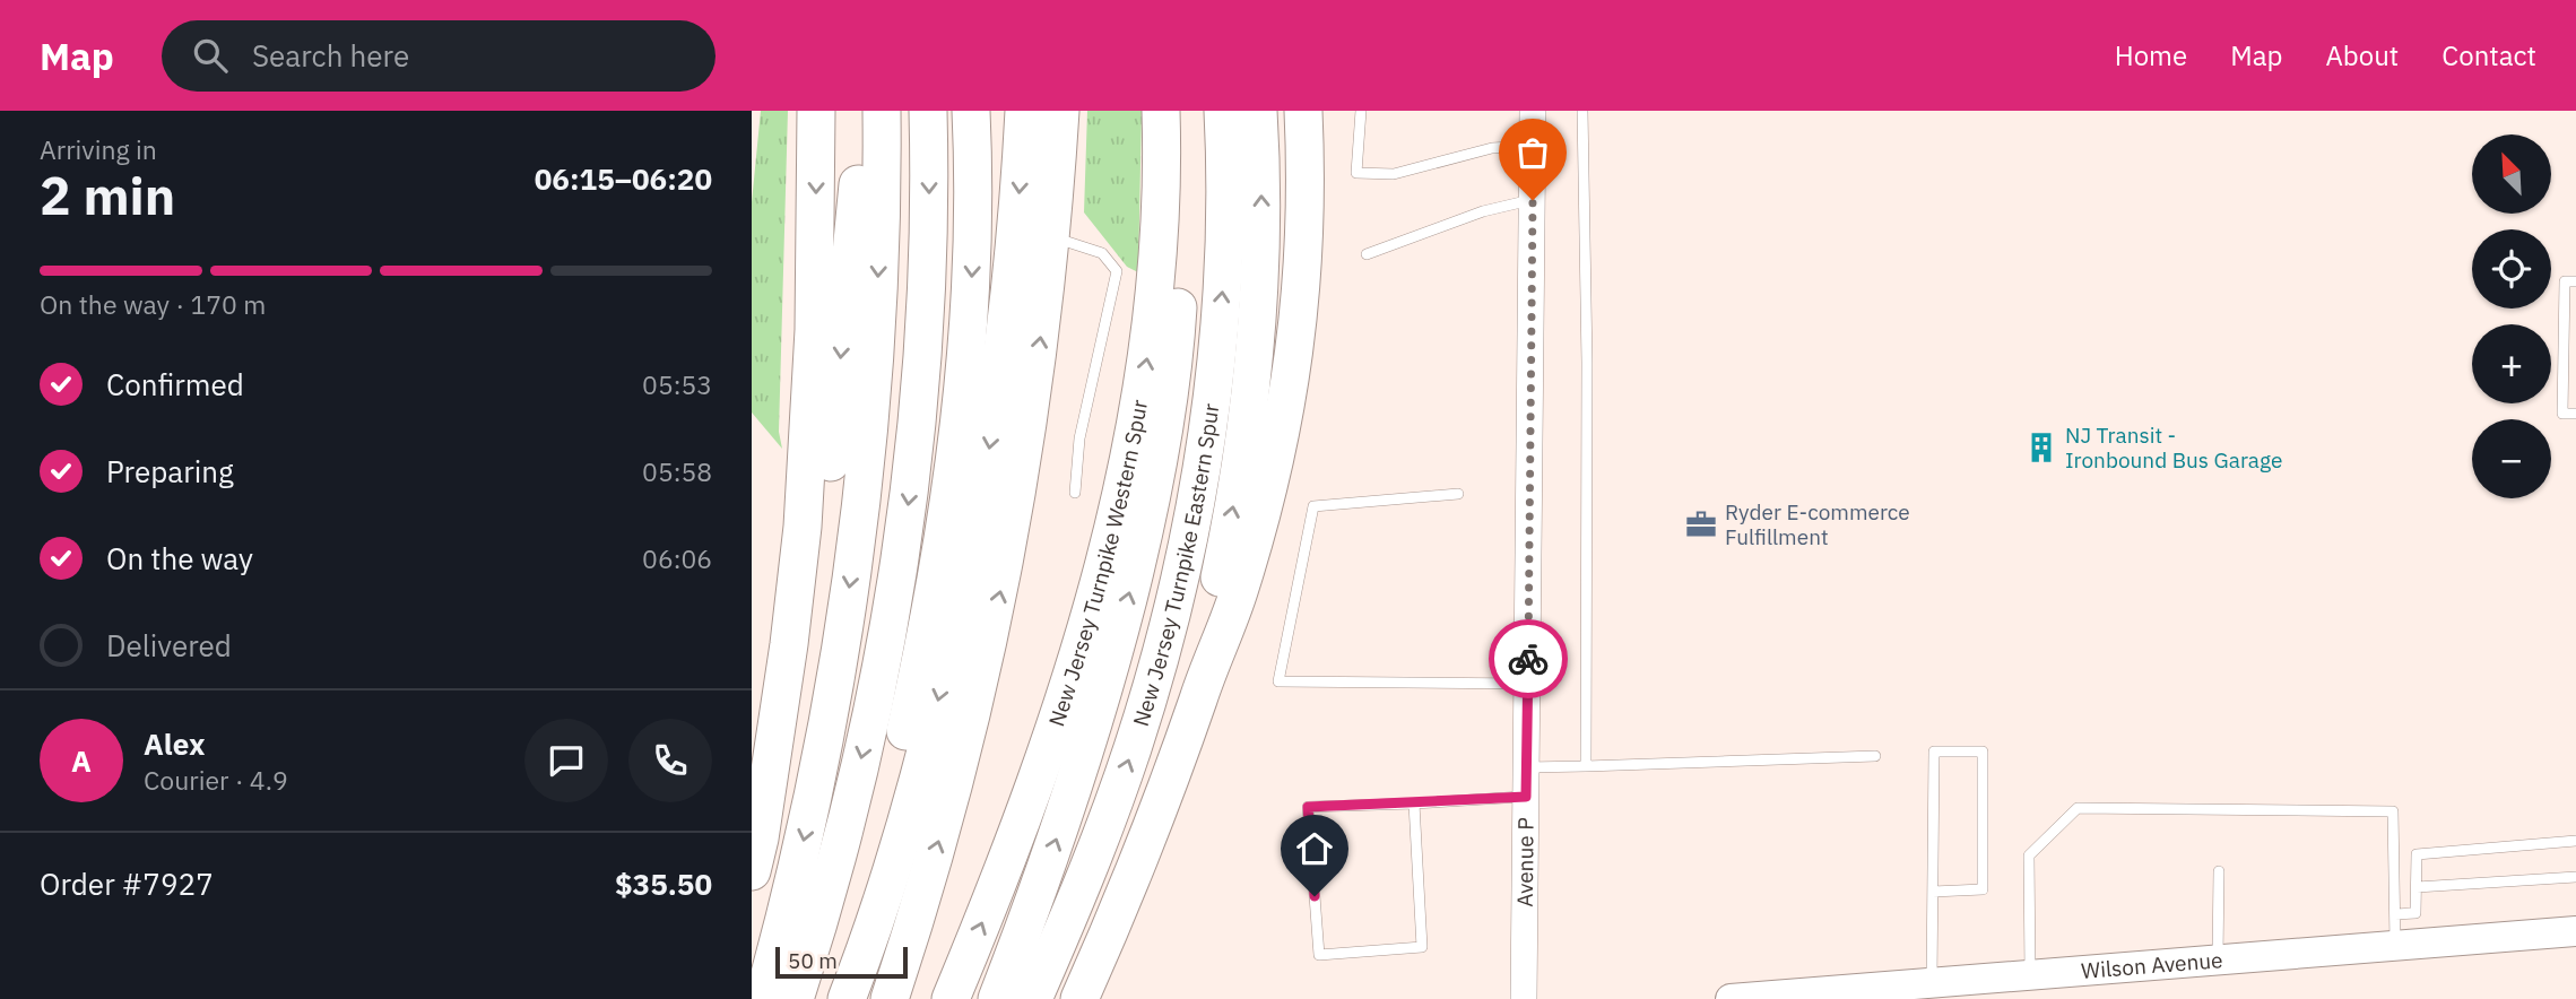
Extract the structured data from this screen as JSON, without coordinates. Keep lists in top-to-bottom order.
{
  "streets": {
    "highway": ["New Jersey Turnpike Western Spur", "New Jersey Turnpike Eastern Spur"],
    "main road": ["Wilson Avenue"],
    "street": ["Avenue P"]
  },
  "crossings": [
    ["New Jersey Turnpike Western Spur", "New Jersey Turnpike Eastern Spur"]
  ],
  "places": {
    "building": ["NJ Transit - Ironbound Bus Garage"],
    "office": ["Ryder E-commerce Fulfillment"]
  },
  "scale_bar": "50 m",
  "north": "top left",
  "page": {
    "header": "Map",
    "search": "Search here",
    "nav": [
      "Home",
      "Map",
      "About",
      "Contact"
    ],
    "heading": ["2 min", "Arriving in", "06:15–06:20"],
    "panel": [
      "Alex",
      "Courier · 4.9",
      "Order #7927",
      "$35.50"
    ],
    "map_buttons": ["+", "−"],
    "bar": "On the way · 170 m",
    "list": [
      ["Confirmed", "05:53"],
      ["Preparing", "05:58"],
      ["On the way", "06:06"],
      "Delivered"
    ],
    "round": "A",
    "scale": "50 m"
  }
}
